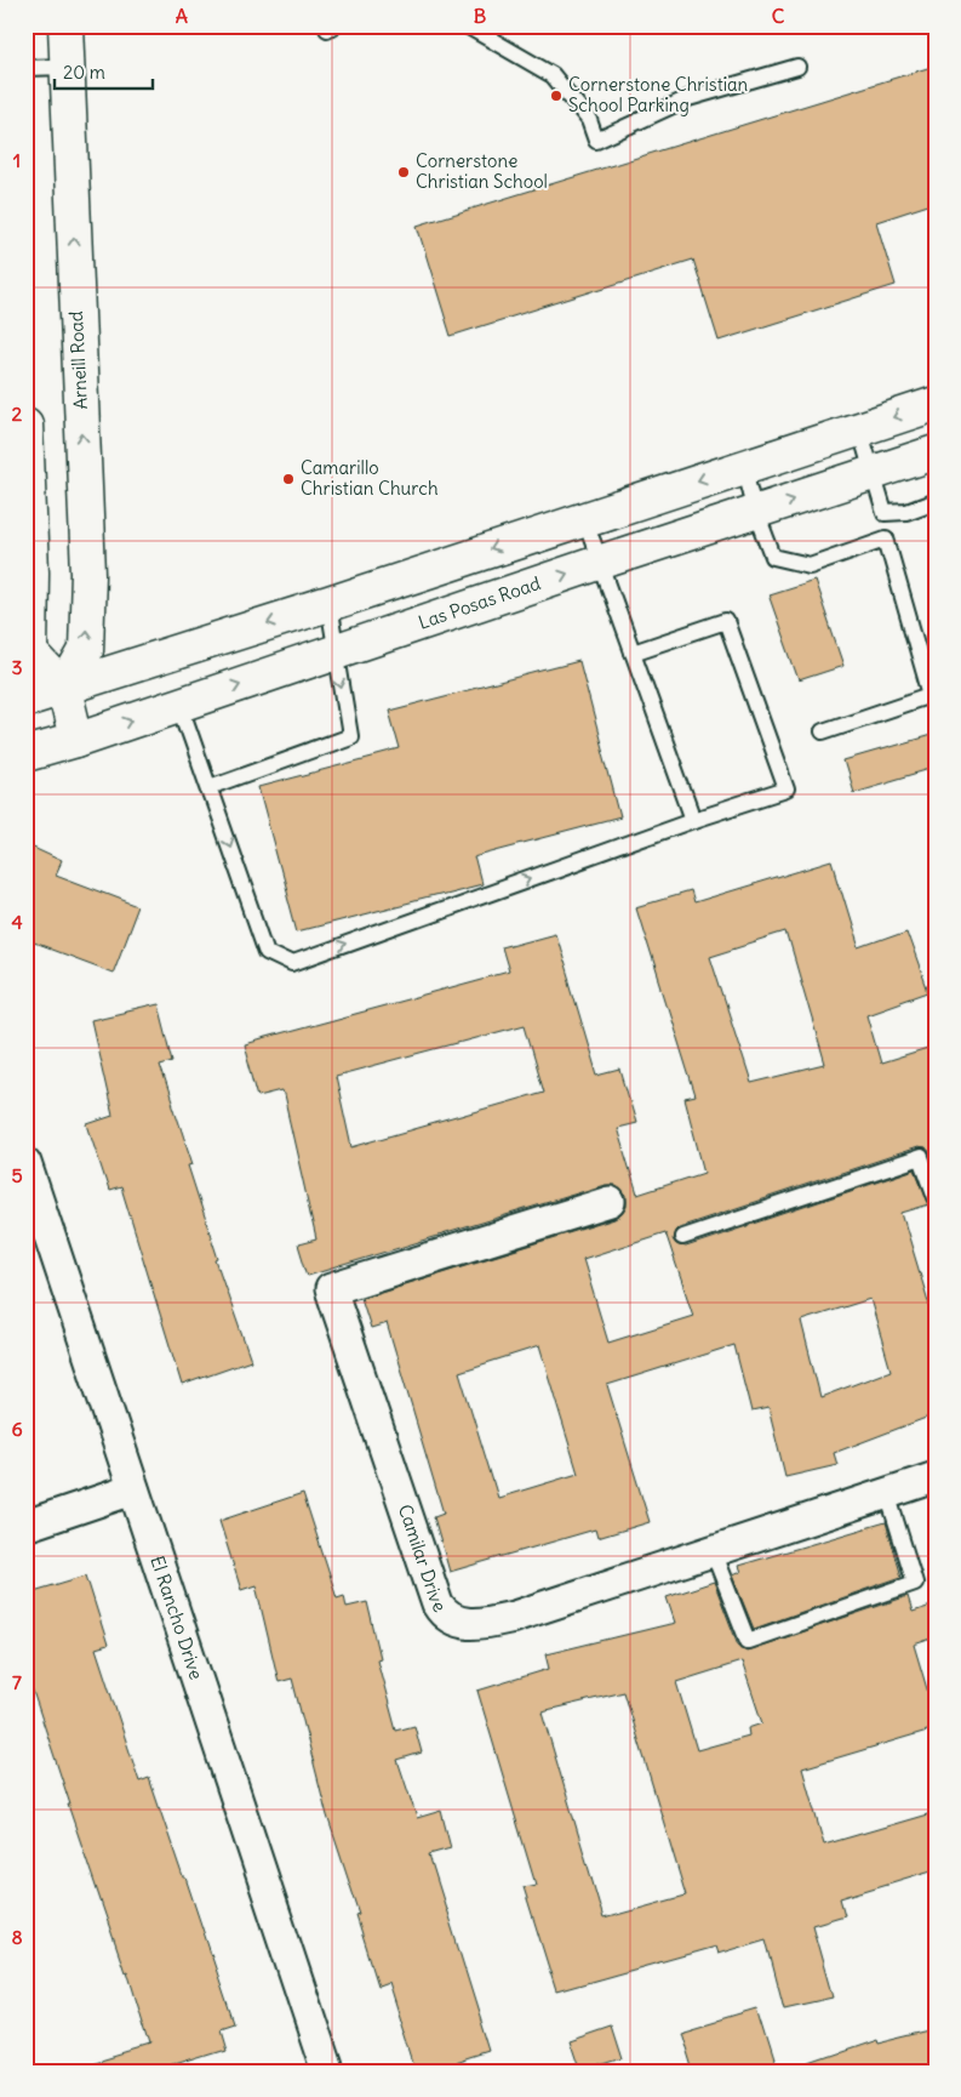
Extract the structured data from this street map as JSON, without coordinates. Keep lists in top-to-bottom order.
{
  "streets": {
    "main road": ["Arneill Road", "Las Posas Road"],
    "street": ["Camilar Drive", "El Rancho Drive"]
  },
  "places": ["Cornerstone Christian School Parking", "Cornerstone Christian School", "Camarillo Christian Church"],
  "scale_bar": "20 m",
  "grid": {
    "columns": ["A", "B", "C"],
    "rows": [
      "1",
      "2",
      "3",
      "4",
      "5",
      "6",
      "7",
      "8"
    ]
  }
}
